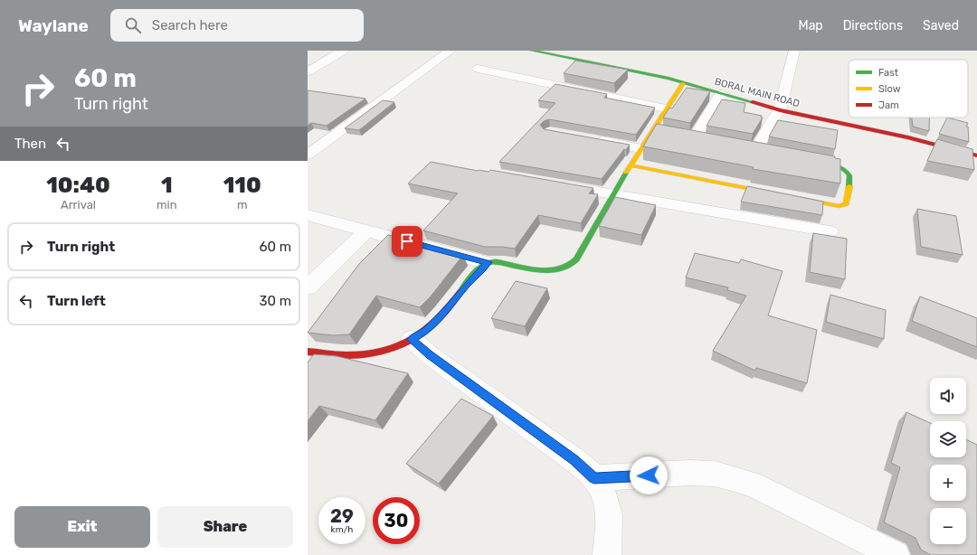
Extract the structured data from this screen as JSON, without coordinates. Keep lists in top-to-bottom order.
{
  "streets": {
    "street": ["BORAL MAIN ROAD"]
  },
  "legend": ["Fast", "Slow", "Jam"],
  "page": {
    "header": "Waylane",
    "search": "Search here",
    "nav": ["Map", "Directions", "Saved"],
    "turn": ["60 m", "Turn right"],
    "then": "Then",
    "eta": [
      "10:40",
      "Arrival",
      "1",
      "min",
      "110",
      "m"
    ],
    "list": [
      {
        "name": "Turn right",
        "value": "60 m"
      },
      {
        "name": "Turn left",
        "value": "30 m"
      }
    ],
    "map_buttons": ["+", "−"],
    "speed": "29 km/h",
    "limit": "30",
    "buttons": ["Exit", "Share"]
  }
}
